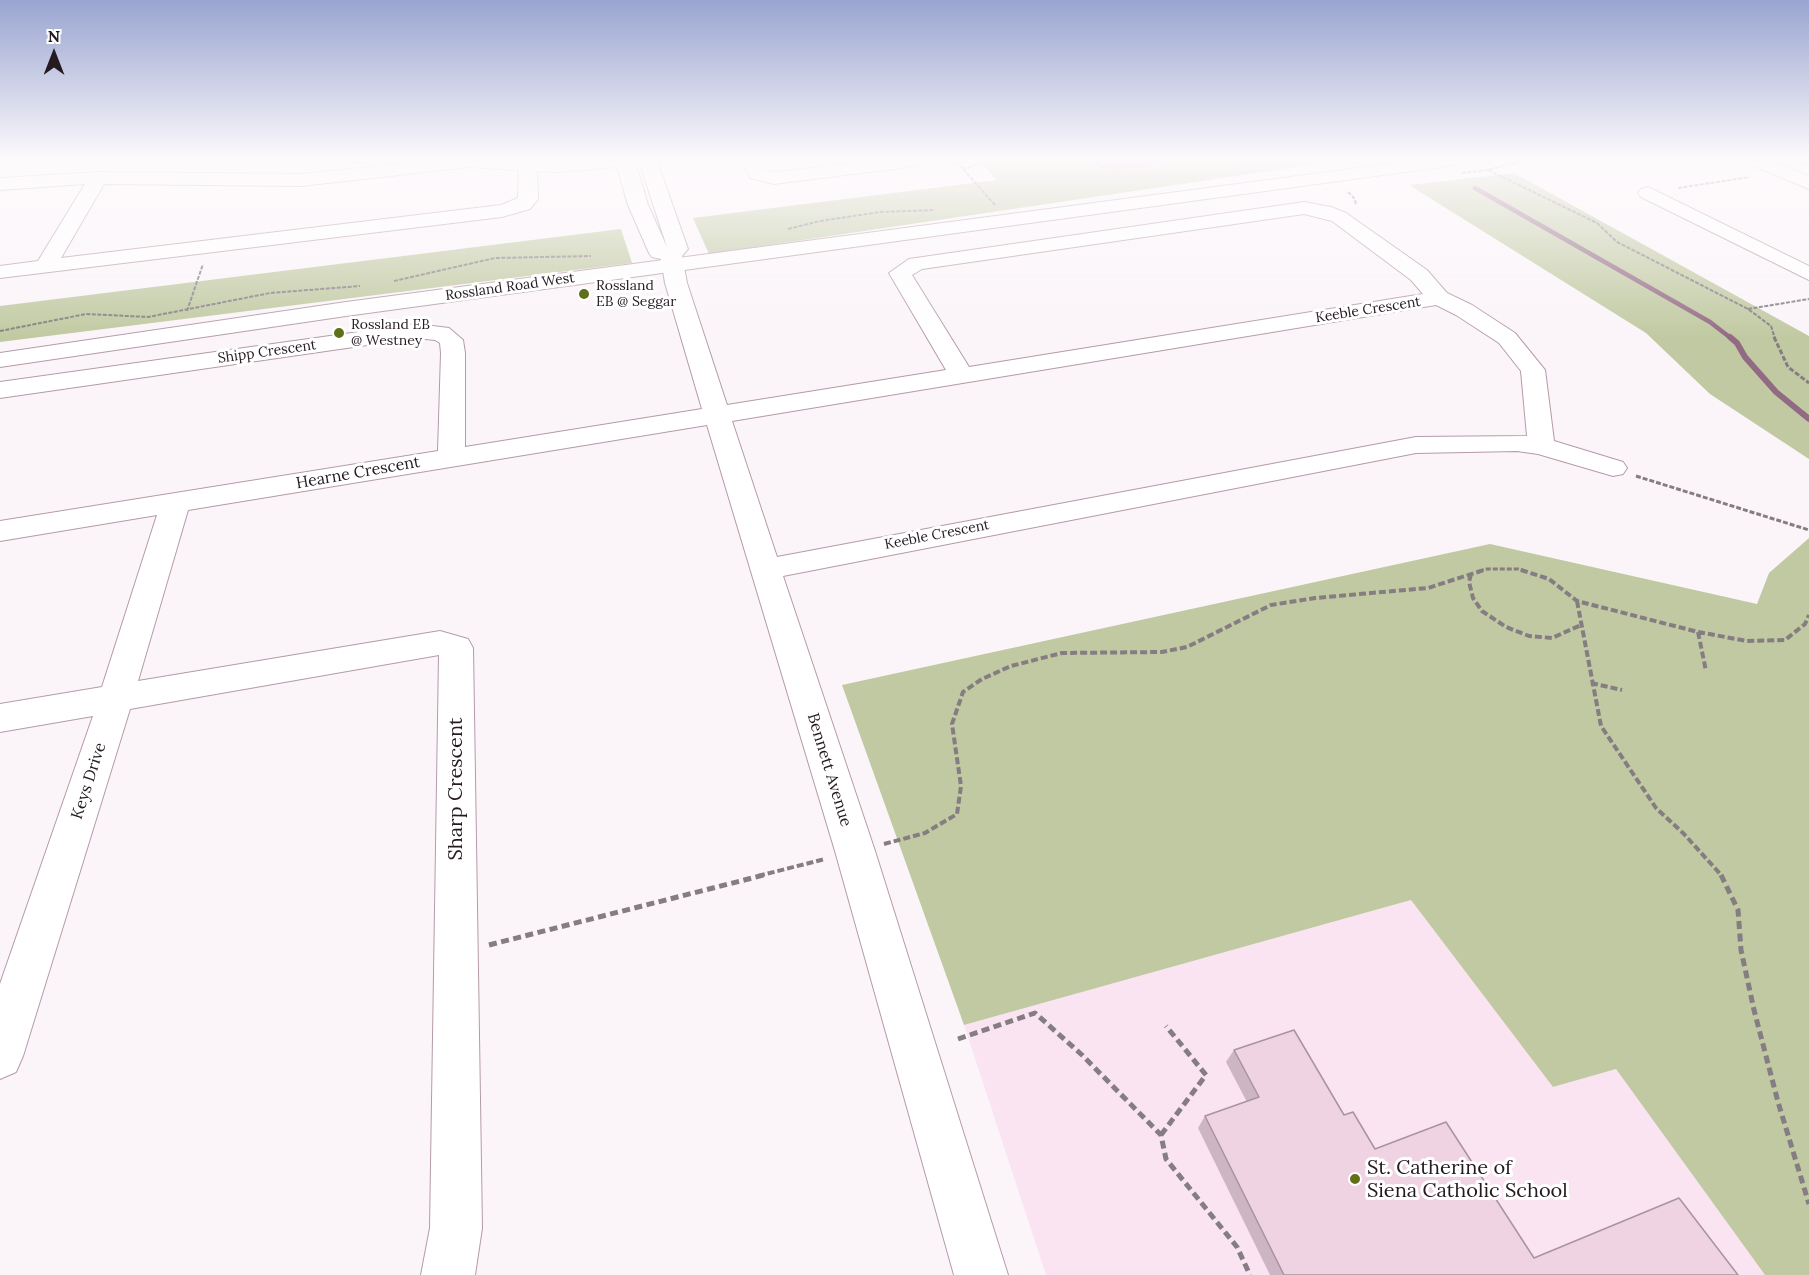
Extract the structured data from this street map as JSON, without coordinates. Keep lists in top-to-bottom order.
{
  "streets": {
    "street": [
      "Rossland Road West",
      "Keeble Crescent",
      "Shipp Crescent",
      "Hearne Crescent",
      "Bennett Avenue",
      "Keys Drive",
      "Sharp Crescent"
    ]
  },
  "crossings": [
    ["Rossland Road West", "Bennett Avenue"],
    ["Keeble Crescent", "Hearne Crescent"],
    ["Keeble Crescent", "Bennett Avenue"],
    ["Shipp Crescent", "Hearne Crescent"],
    ["Hearne Crescent", "Bennett Avenue"],
    ["Hearne Crescent", "Keys Drive"],
    ["Keys Drive", "Sharp Crescent"]
  ],
  "places": ["Rossland EB @ Seggar", "Rossland EB @ Westney", "St. Catherine of Siena Catholic School"],
  "north": "top"
}
